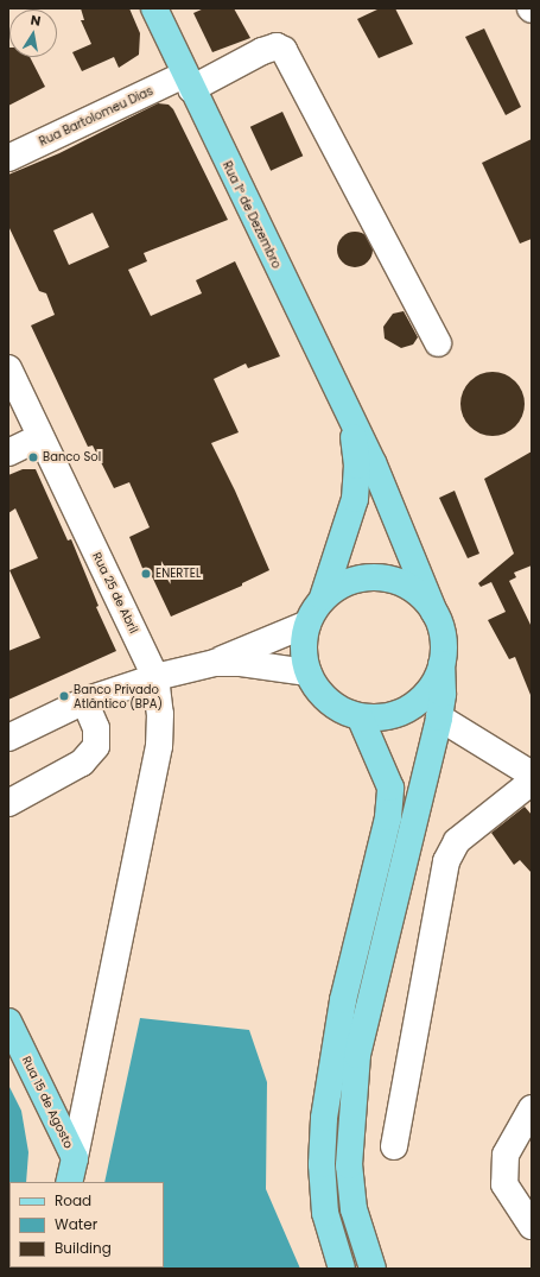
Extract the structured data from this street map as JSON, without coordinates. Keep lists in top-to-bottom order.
{
  "streets": {
    "main road": ["Rua 1º de Dezembro", "Rua 15 de Agosto"],
    "street": ["Rua Bartolomeu Dias", "Rua 25 de Abril"]
  },
  "crossings": [
    ["Rua Bartolomeu Dias", "Rua 1º de Dezembro"],
    ["Rua 25 de Abril", "Rua 15 de Agosto"]
  ],
  "places": ["Banco Sol", "ENERTEL", "Banco Privado Atlântico (BPA)"],
  "legend": ["Road", "Water", "Building"],
  "north": "top"
}
